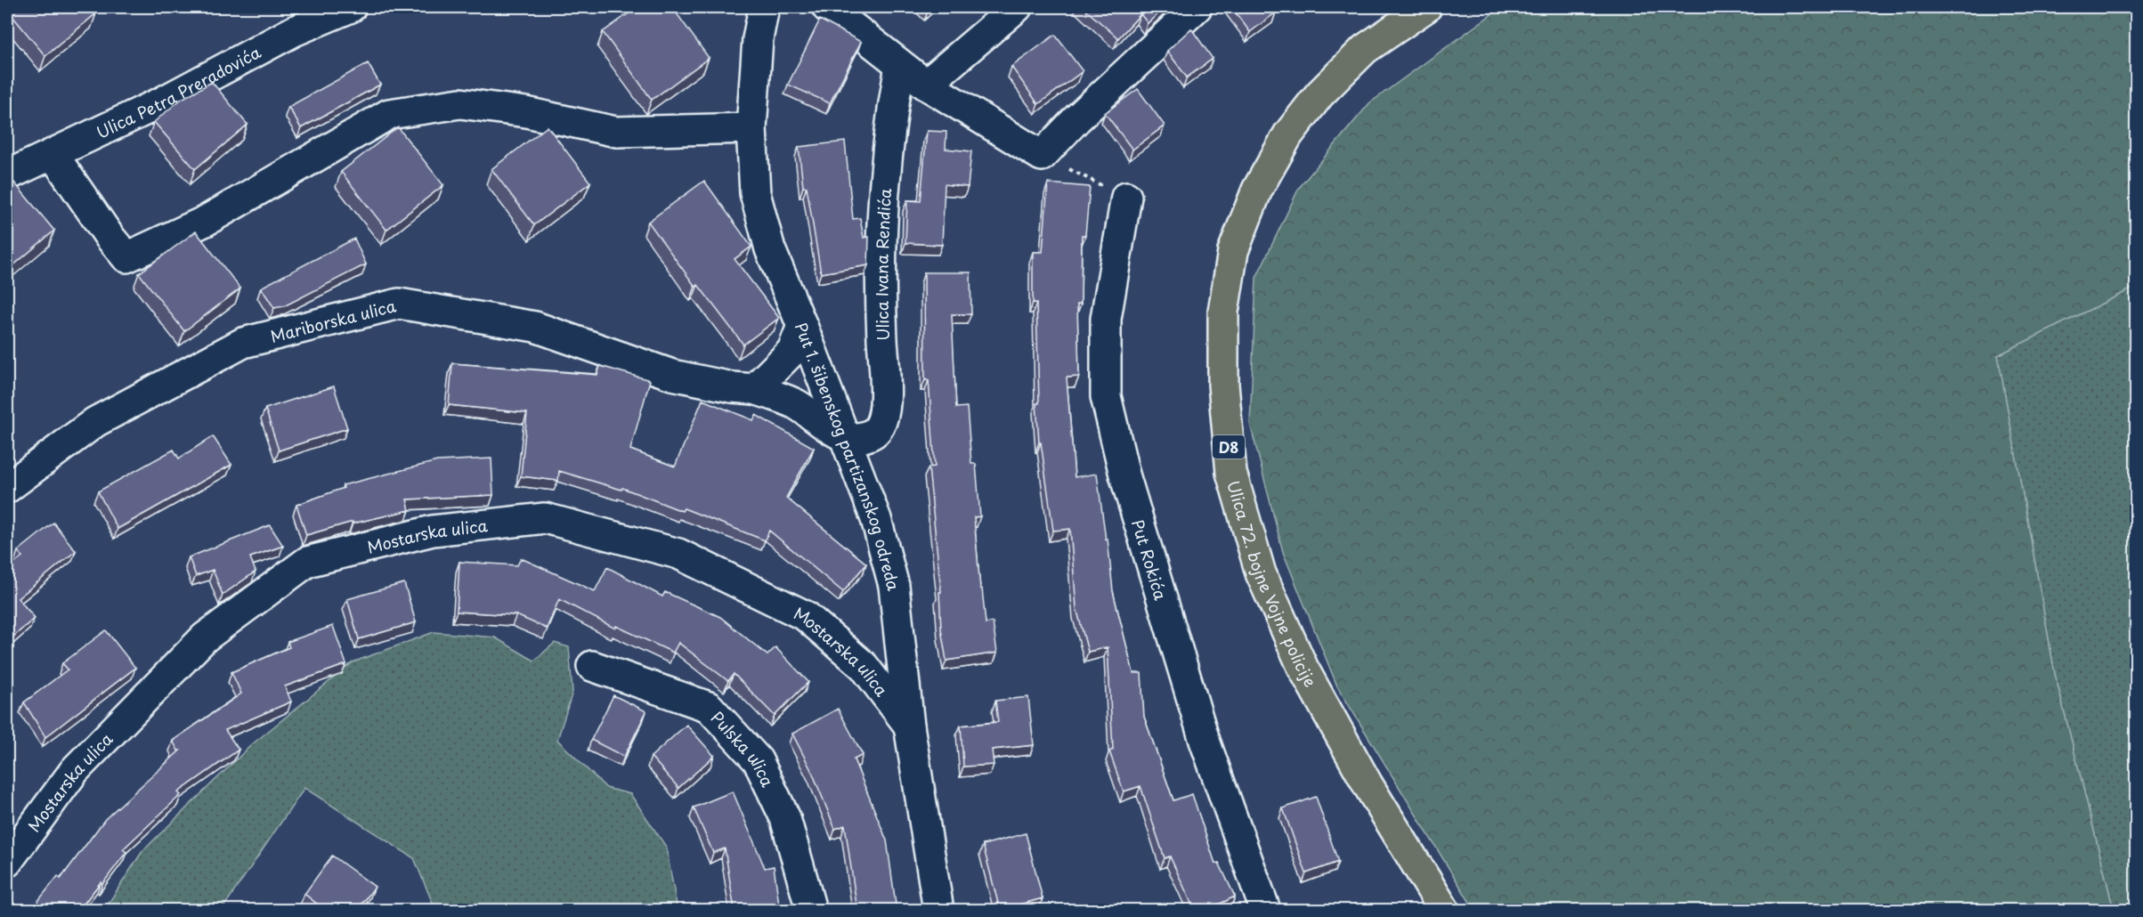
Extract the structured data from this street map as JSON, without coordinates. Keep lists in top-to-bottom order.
{
  "streets": {
    "main road": ["D8", "Ulica 72. bojne Vojne policije"],
    "street": [
      "Ulica Petra Preradovića",
      "Ulica Ivana Rendića",
      "Mariborska ulica",
      "Put 1. šibenskog partizanskog odreda",
      "Mostarska ulica",
      "Put Rokića",
      "Pulska ulica"
    ]
  },
  "crossings": [
    ["Ulica Ivana Rendića", "Mariborska ulica"],
    ["Ulica Ivana Rendića", "Put 1. šibenskog partizanskog odreda"],
    ["Mariborska ulica", "Put 1. šibenskog partizanskog odreda"],
    ["Put 1. šibenskog partizanskog odreda", "Mostarska ulica"]
  ]
}
